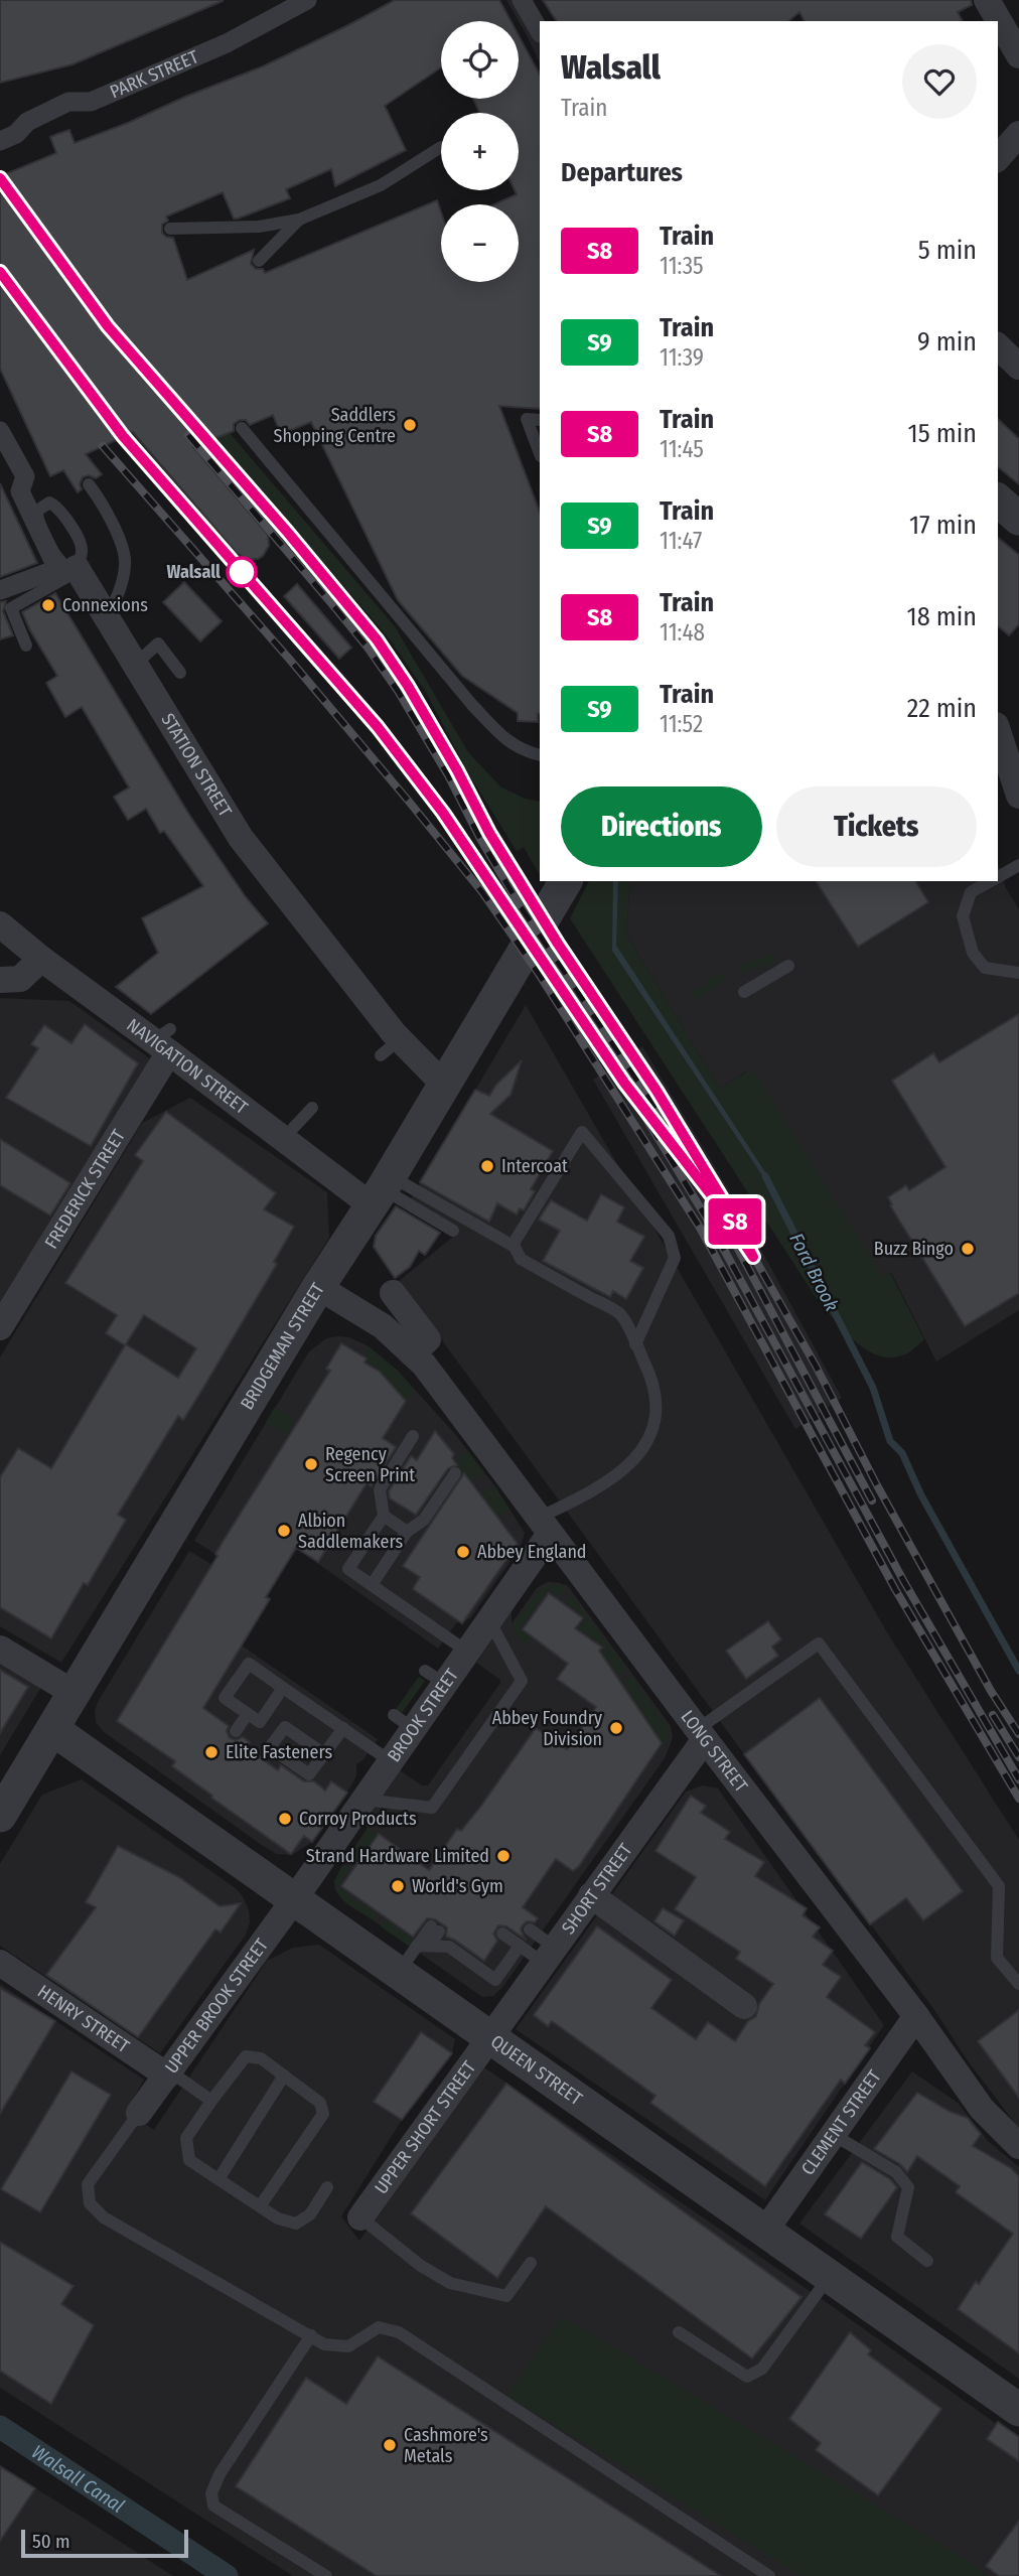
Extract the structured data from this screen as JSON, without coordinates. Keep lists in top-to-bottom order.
{
  "streets": {
    "street": [
      "PARK STREET",
      "STATION STREET",
      "NAVIGATION STREET",
      "FREDERICK STREET",
      "BRIDGEMAN STREET",
      "BROOK STREET",
      "LONG STREET",
      "SHORT STREET",
      "UPPER BROOK STREET",
      "HENRY STREET",
      "QUEEN STREET",
      "CLEMENT STREET",
      "UPPER SHORT STREET"
    ]
  },
  "crossings": [
    ["STATION STREET", "BRIDGEMAN STREET"],
    ["NAVIGATION STREET", "FREDERICK STREET"],
    ["NAVIGATION STREET", "BRIDGEMAN STREET"],
    ["BRIDGEMAN STREET", "LONG STREET"],
    ["BRIDGEMAN STREET", "QUEEN STREET"],
    ["BROOK STREET", "LONG STREET"],
    ["BROOK STREET", "UPPER BROOK STREET"],
    ["BROOK STREET", "QUEEN STREET"],
    ["LONG STREET", "SHORT STREET"],
    ["LONG STREET", "CLEMENT STREET"],
    ["SHORT STREET", "QUEEN STREET"],
    ["SHORT STREET", "UPPER SHORT STREET"],
    ["UPPER BROOK STREET", "HENRY STREET"],
    ["UPPER BROOK STREET", "QUEEN STREET"],
    ["QUEEN STREET", "CLEMENT STREET"],
    ["QUEEN STREET", "UPPER SHORT STREET"]
  ],
  "water": ["Ford Brook", "Walsall Canal"],
  "places": [
    "Saddlers Shopping Centre",
    "Walsall",
    "Connexions",
    "Intercoat",
    "Buzz Bingo",
    "Regency Screen Print",
    "Albion Saddlemakers",
    "Abbey England",
    "Abbey Foundry Division",
    "Elite Fasteners",
    "Corroy Products",
    "Strand Hardware Limited",
    "World's Gym",
    "Cashmore's Metals"
  ],
  "scale_bar": "50 m",
  "page": {
    "on_map": "S8",
    "map_buttons": ["+", "−"],
    "heading": [
      ["Walsall", "Train"],
      "Departures"
    ],
    "list": [
      {
        "mark": "S8",
        "name": "Train",
        "note": "11:35",
        "value": "5 min"
      },
      {
        "mark": "S9",
        "name": "Train",
        "note": "11:39",
        "value": "9 min"
      },
      {
        "mark": "S8",
        "name": "Train",
        "note": "11:45",
        "value": "15 min"
      },
      {
        "mark": "S9",
        "name": "Train",
        "note": "11:47",
        "value": "17 min"
      },
      {
        "mark": "S8",
        "name": "Train",
        "note": "11:48",
        "value": "18 min"
      },
      {
        "mark": "S9",
        "name": "Train",
        "note": "11:52",
        "value": "22 min"
      }
    ],
    "buttons": ["Directions", "Tickets"],
    "scale": "50 m"
  }
}
